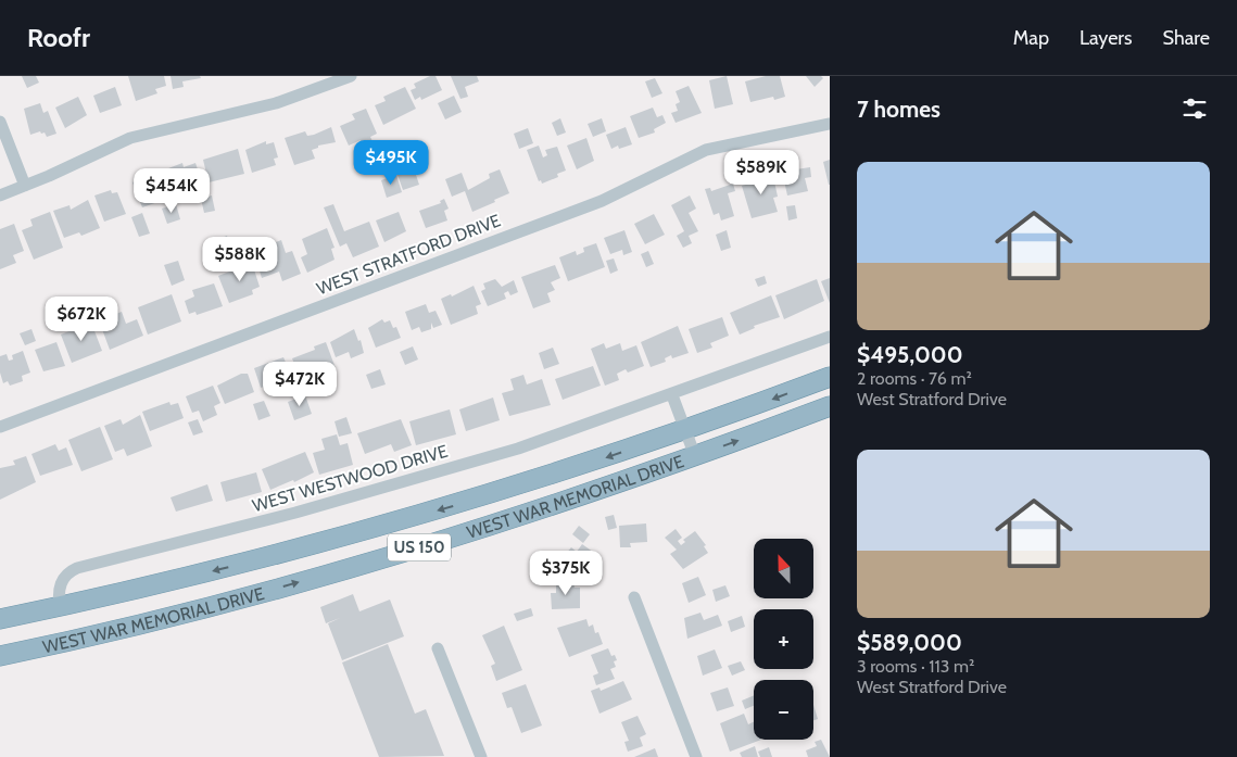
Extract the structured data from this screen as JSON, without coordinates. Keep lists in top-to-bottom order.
{
  "streets": {
    "highway": ["WEST WAR MEMORIAL DRIVE", "US 150"],
    "street": ["WEST STRATFORD DRIVE", "WEST WESTWOOD DRIVE"]
  },
  "crossings": [
    ["WEST WESTWOOD DRIVE", "WEST WAR MEMORIAL DRIVE"]
  ],
  "north": "top",
  "page": {
    "header": "Roofr",
    "nav": ["Map", "Layers", "Share"],
    "heading": "7 homes",
    "price": [
      "$495K",
      "$589K",
      "$454K",
      "$588K",
      "$672K",
      "$472K",
      "$375K"
    ],
    "list": [
      {
        "name": "$495,000",
        "note": "2 rooms · 76 m² · West Stratford Drive"
      },
      {
        "name": "$589,000",
        "note": "3 rooms · 113 m² · West Stratford Drive"
      }
    ],
    "map_buttons": ["+", "−"]
  }
}
